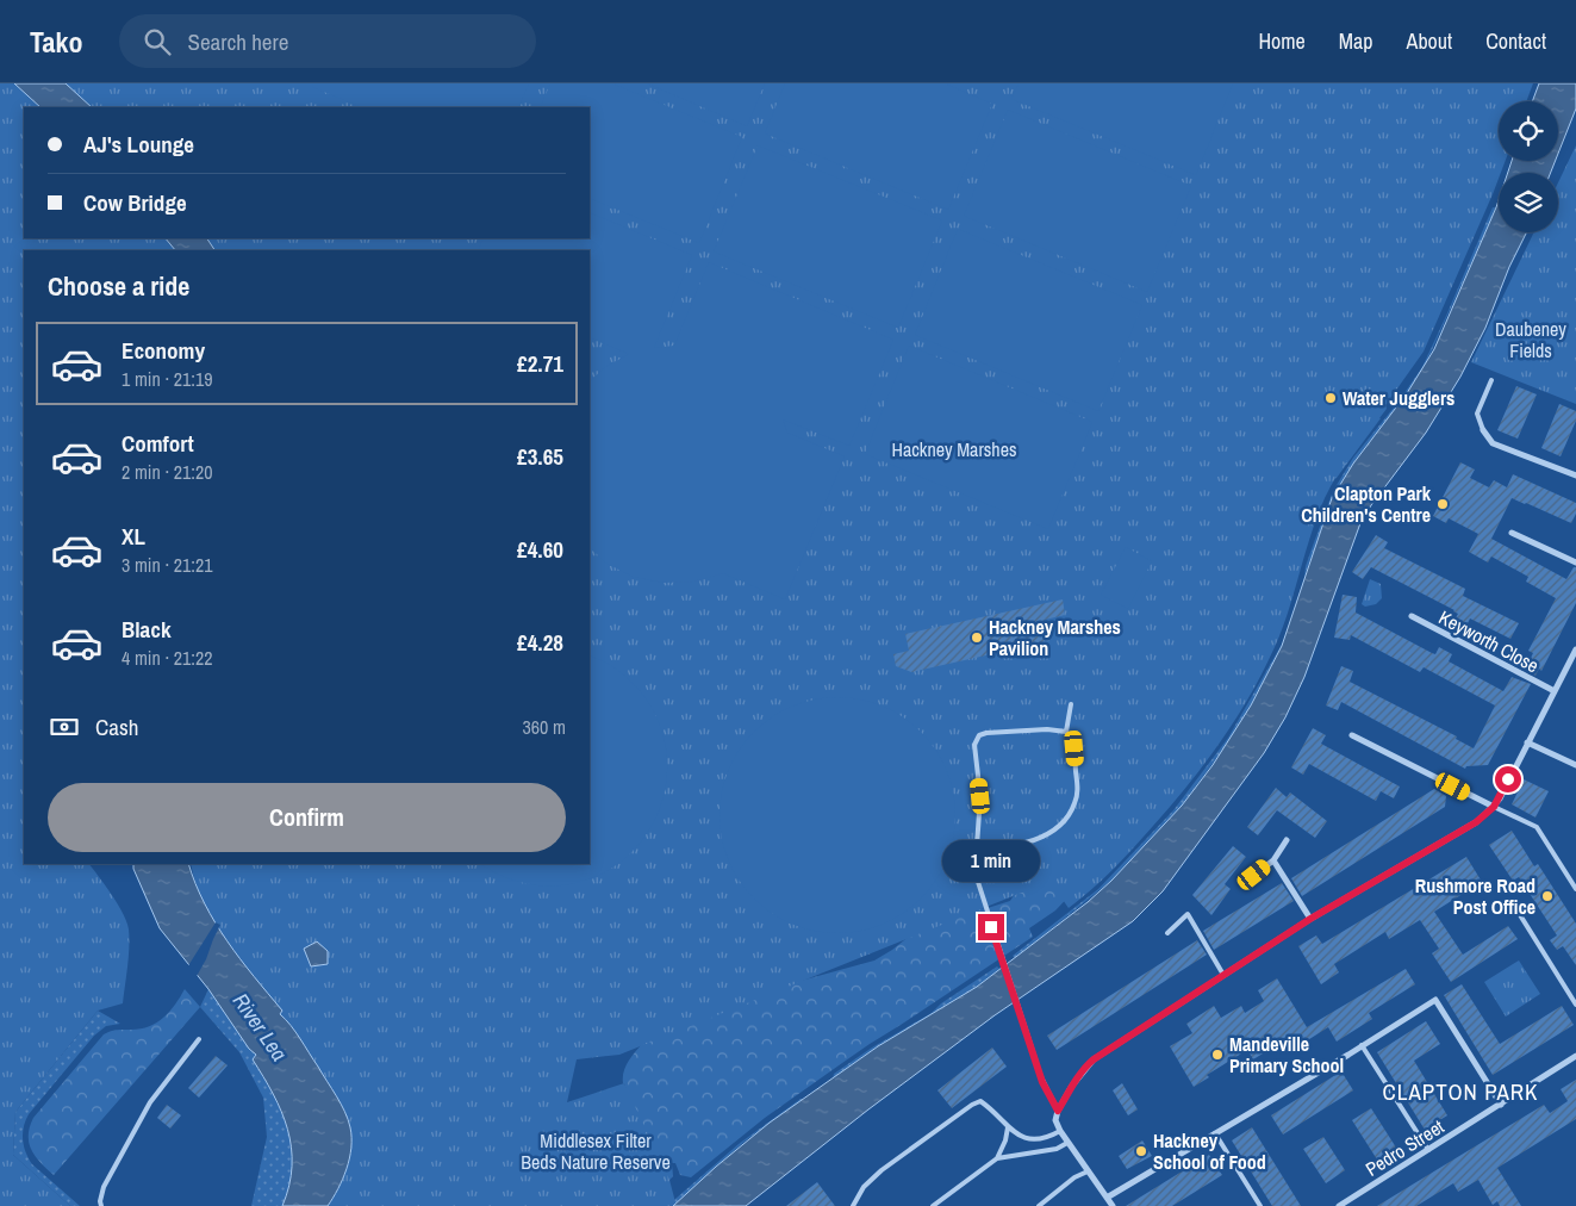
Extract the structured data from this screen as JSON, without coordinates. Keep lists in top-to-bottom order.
{
  "streets": {
    "street": ["Keyworth Close", "Pedro Street"]
  },
  "districts": ["CLAPTON PARK"],
  "water": ["River Lea"],
  "parks": ["Daubeney Fields", "Hackney Marshes", "Middlesex Filter Beds Nature Reserve"],
  "places": [
    "Water Jugglers",
    "Clapton Park Children's Centre",
    "Hackney Marshes Pavilion",
    "Rushmore Road Post Office",
    "Mandeville Primary School",
    "Hackney School of Food"
  ],
  "page": {
    "header": "Tako",
    "search": "Search here",
    "nav": [
      "Home",
      "Map",
      "About",
      "Contact"
    ],
    "banner": ["AJ's Lounge", "Cow Bridge"],
    "heading": "Choose a ride",
    "list": [
      {
        "name": "Economy",
        "note": "1 min · 21:19",
        "value": "£2.71"
      },
      {
        "name": "Comfort",
        "note": "2 min · 21:20",
        "value": "£3.65"
      },
      {
        "name": "XL",
        "note": "3 min · 21:21",
        "value": "£4.60"
      },
      {
        "name": "Black",
        "note": "4 min · 21:22",
        "value": "£4.28"
      }
    ],
    "pay": ["Cash", "360 m"],
    "buttons": "Confirm",
    "bubble": "1 min"
  }
}
